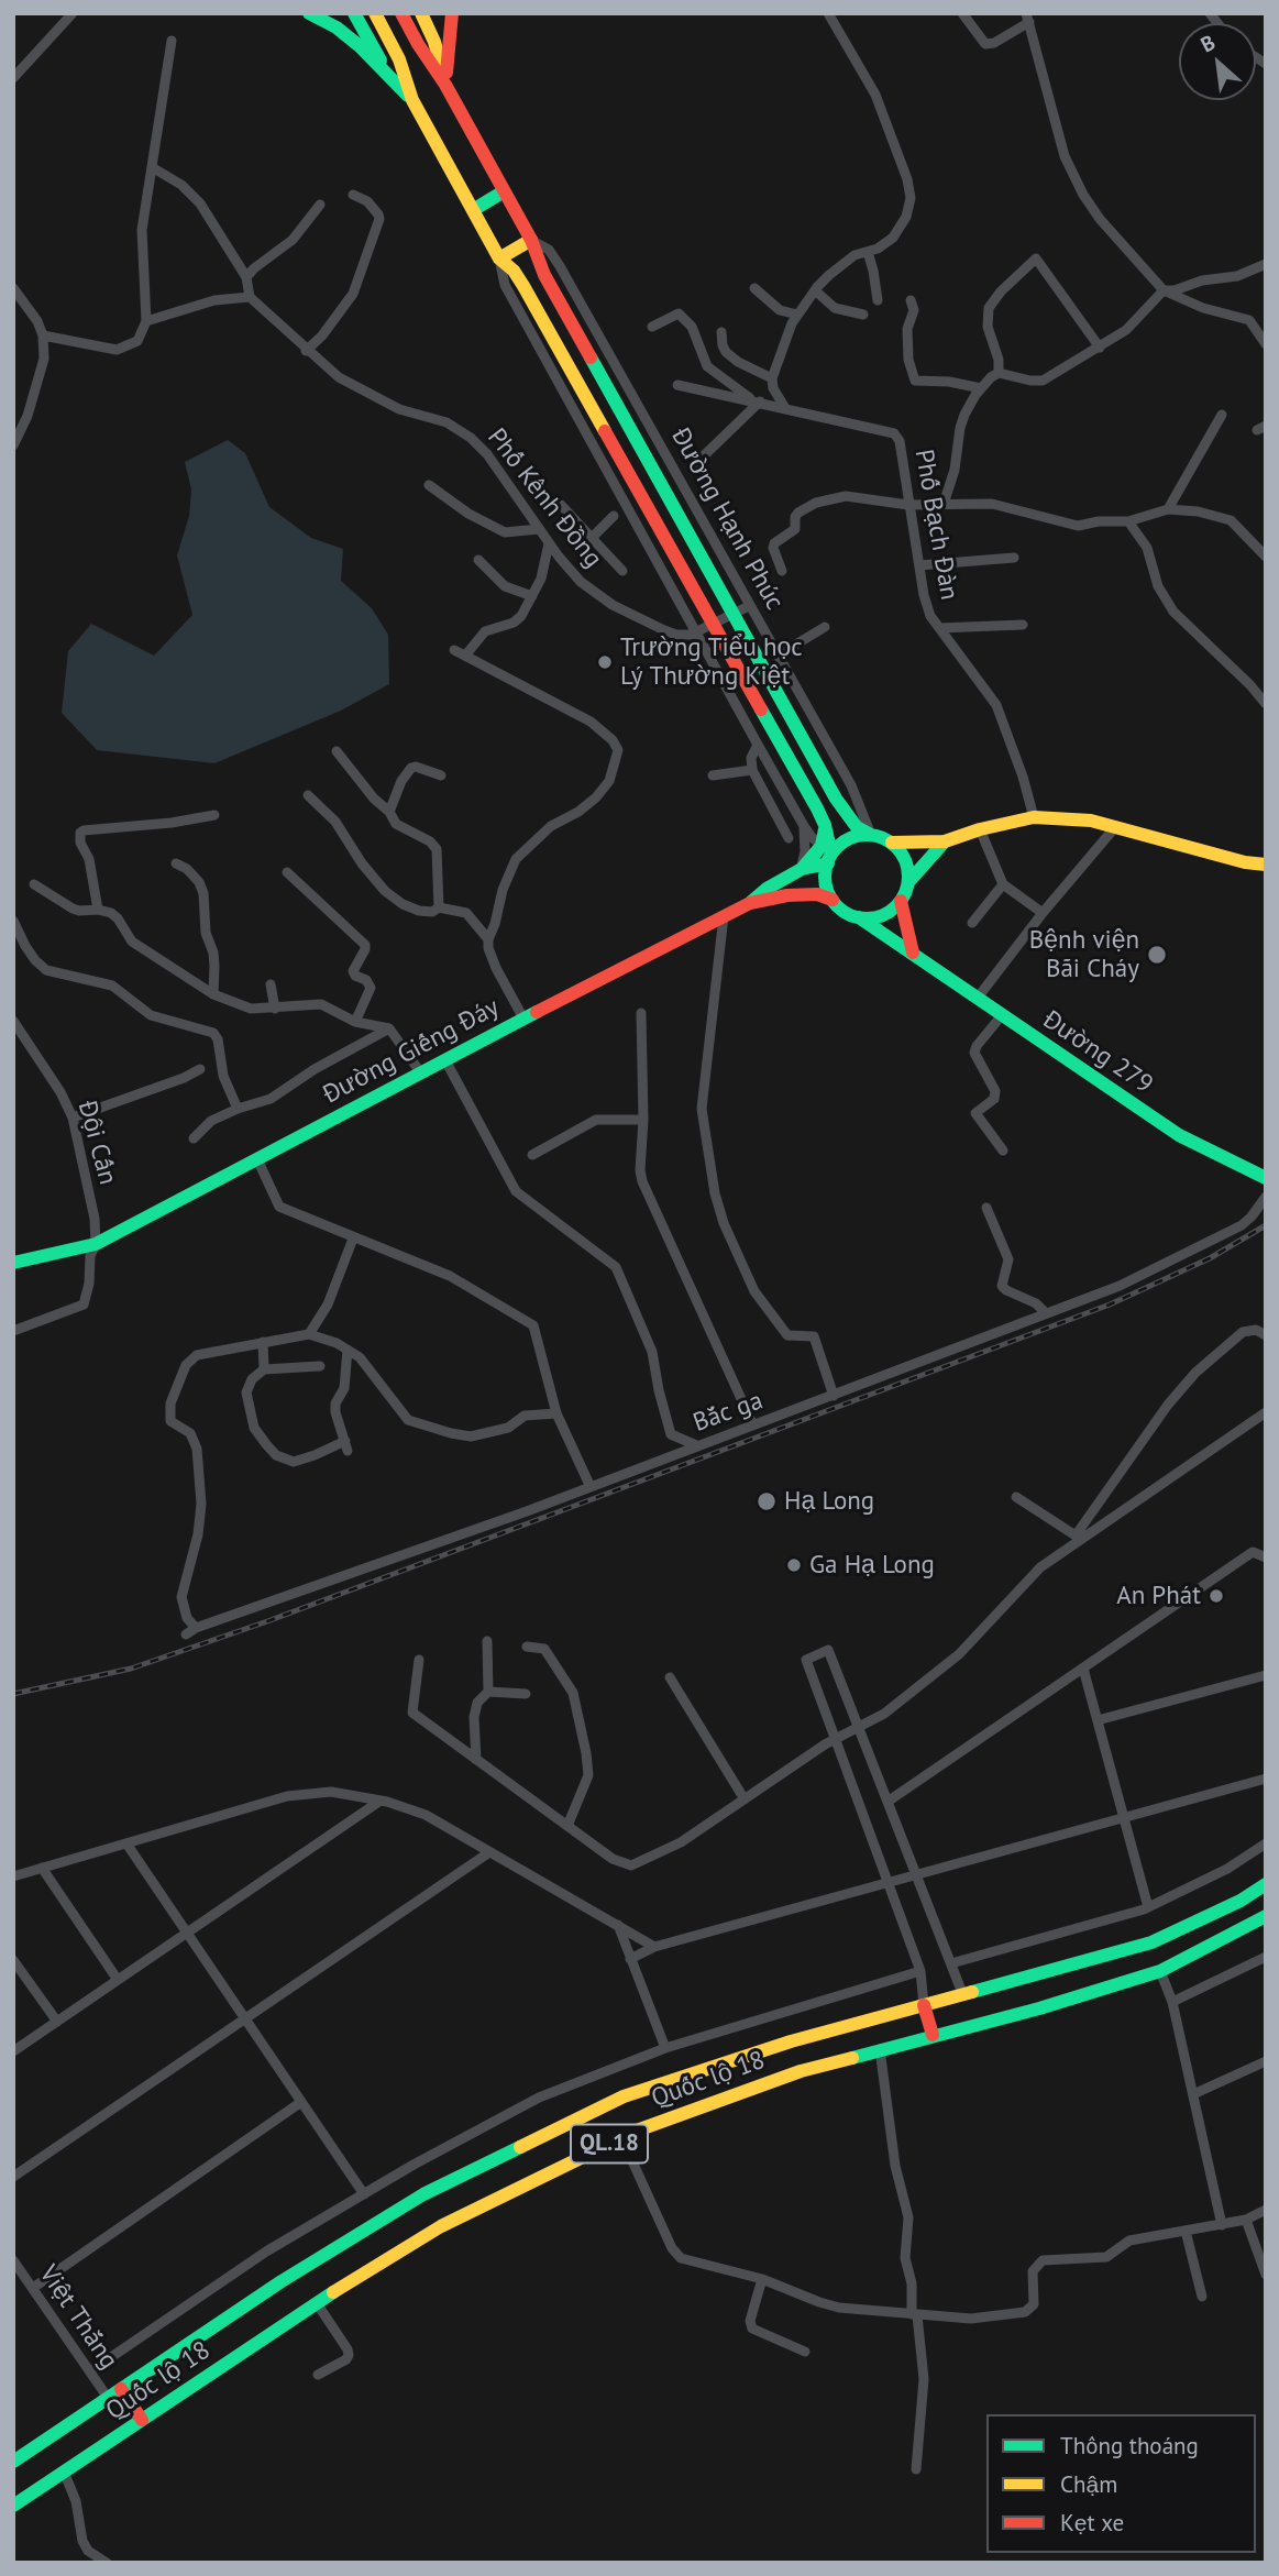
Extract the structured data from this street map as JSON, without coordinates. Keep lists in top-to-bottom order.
{
  "streets": {
    "main road": [
      "Đường Hạnh Phúc",
      "Đường Giếng Đáy",
      "Đường 279",
      "Quốc lộ 18",
      "QL.18"
    ],
    "street": [
      "Phố Kênh Đồng",
      "Phố Bạch Đàn",
      "Đội Cấn",
      "Bắc ga",
      "Việt Thắng"
    ]
  },
  "crossings": [
    ["Đường Hạnh Phúc", "Đường Giếng Đáy"],
    ["Đường Hạnh Phúc", "Đường 279"],
    ["Đường Giếng Đáy", "Đường 279"],
    ["Đường Giếng Đáy", "Đội Cấn"],
    ["Quốc lộ 18", "Việt Thắng"]
  ],
  "places": [
    "Trường Tiểu học Lý Thường Kiệt",
    "Bệnh viện Bãi Cháy",
    "Hạ Long",
    "Ga Hạ Long",
    "An Phát"
  ],
  "legend": ["Thông thoáng", "Chậm", "Kẹt xe"],
  "north": "top left"
}
